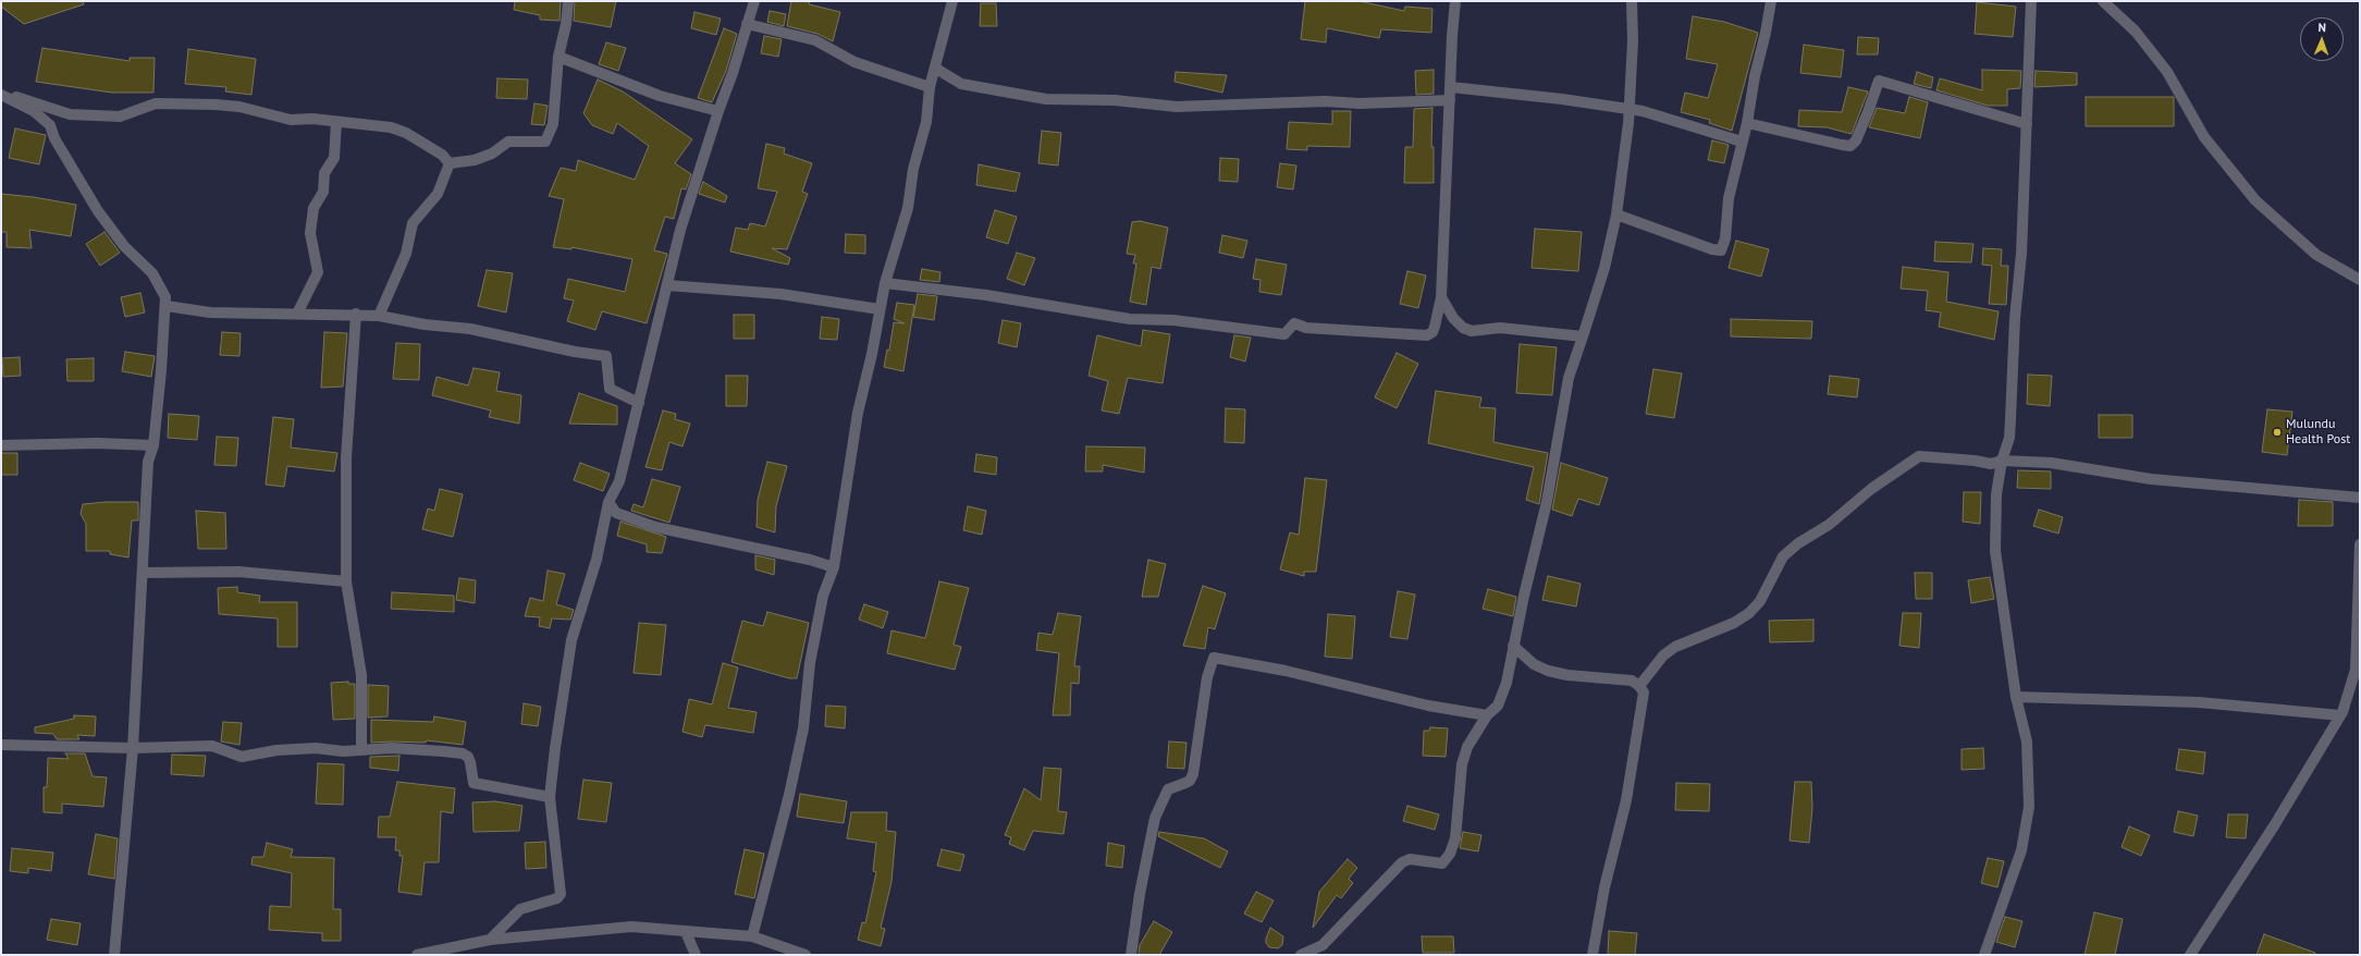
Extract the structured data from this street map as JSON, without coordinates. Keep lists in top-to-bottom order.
{
  "places": ["Mulundu Health Post"],
  "north": "top"
}
